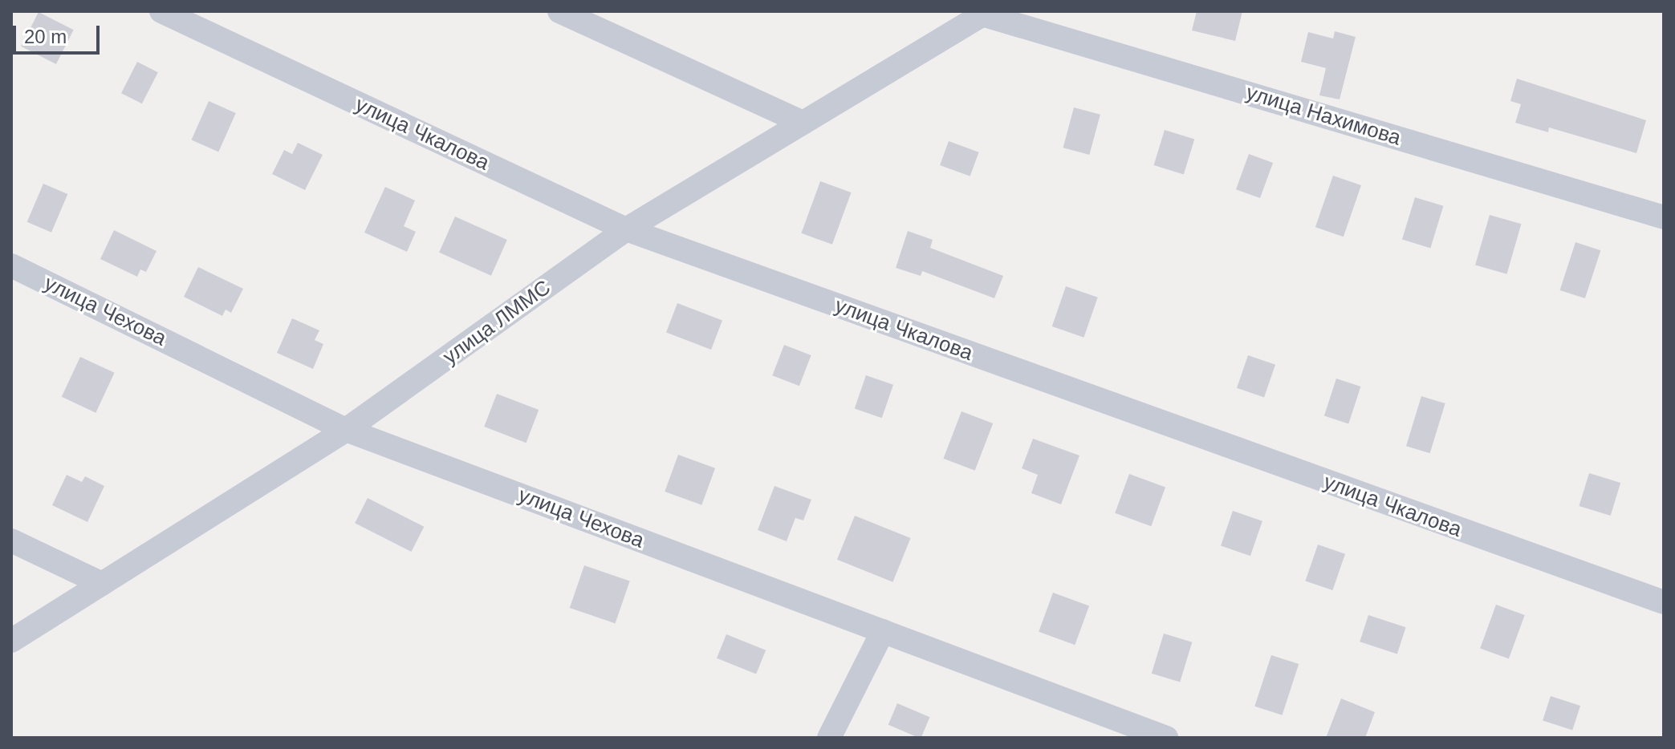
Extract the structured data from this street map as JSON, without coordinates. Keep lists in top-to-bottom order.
{
  "streets": {
    "street": [
      "улица Нахимова",
      "улица Чкалова",
      "улица Чехова",
      "улица ЛММС"
    ]
  },
  "crossings": [
    ["улица Нахимова", "улица ЛММС"],
    ["улица Чкалова", "улица ЛММС"],
    ["улица Чехова", "улица ЛММС"]
  ],
  "scale_bar": "20 m"
}
